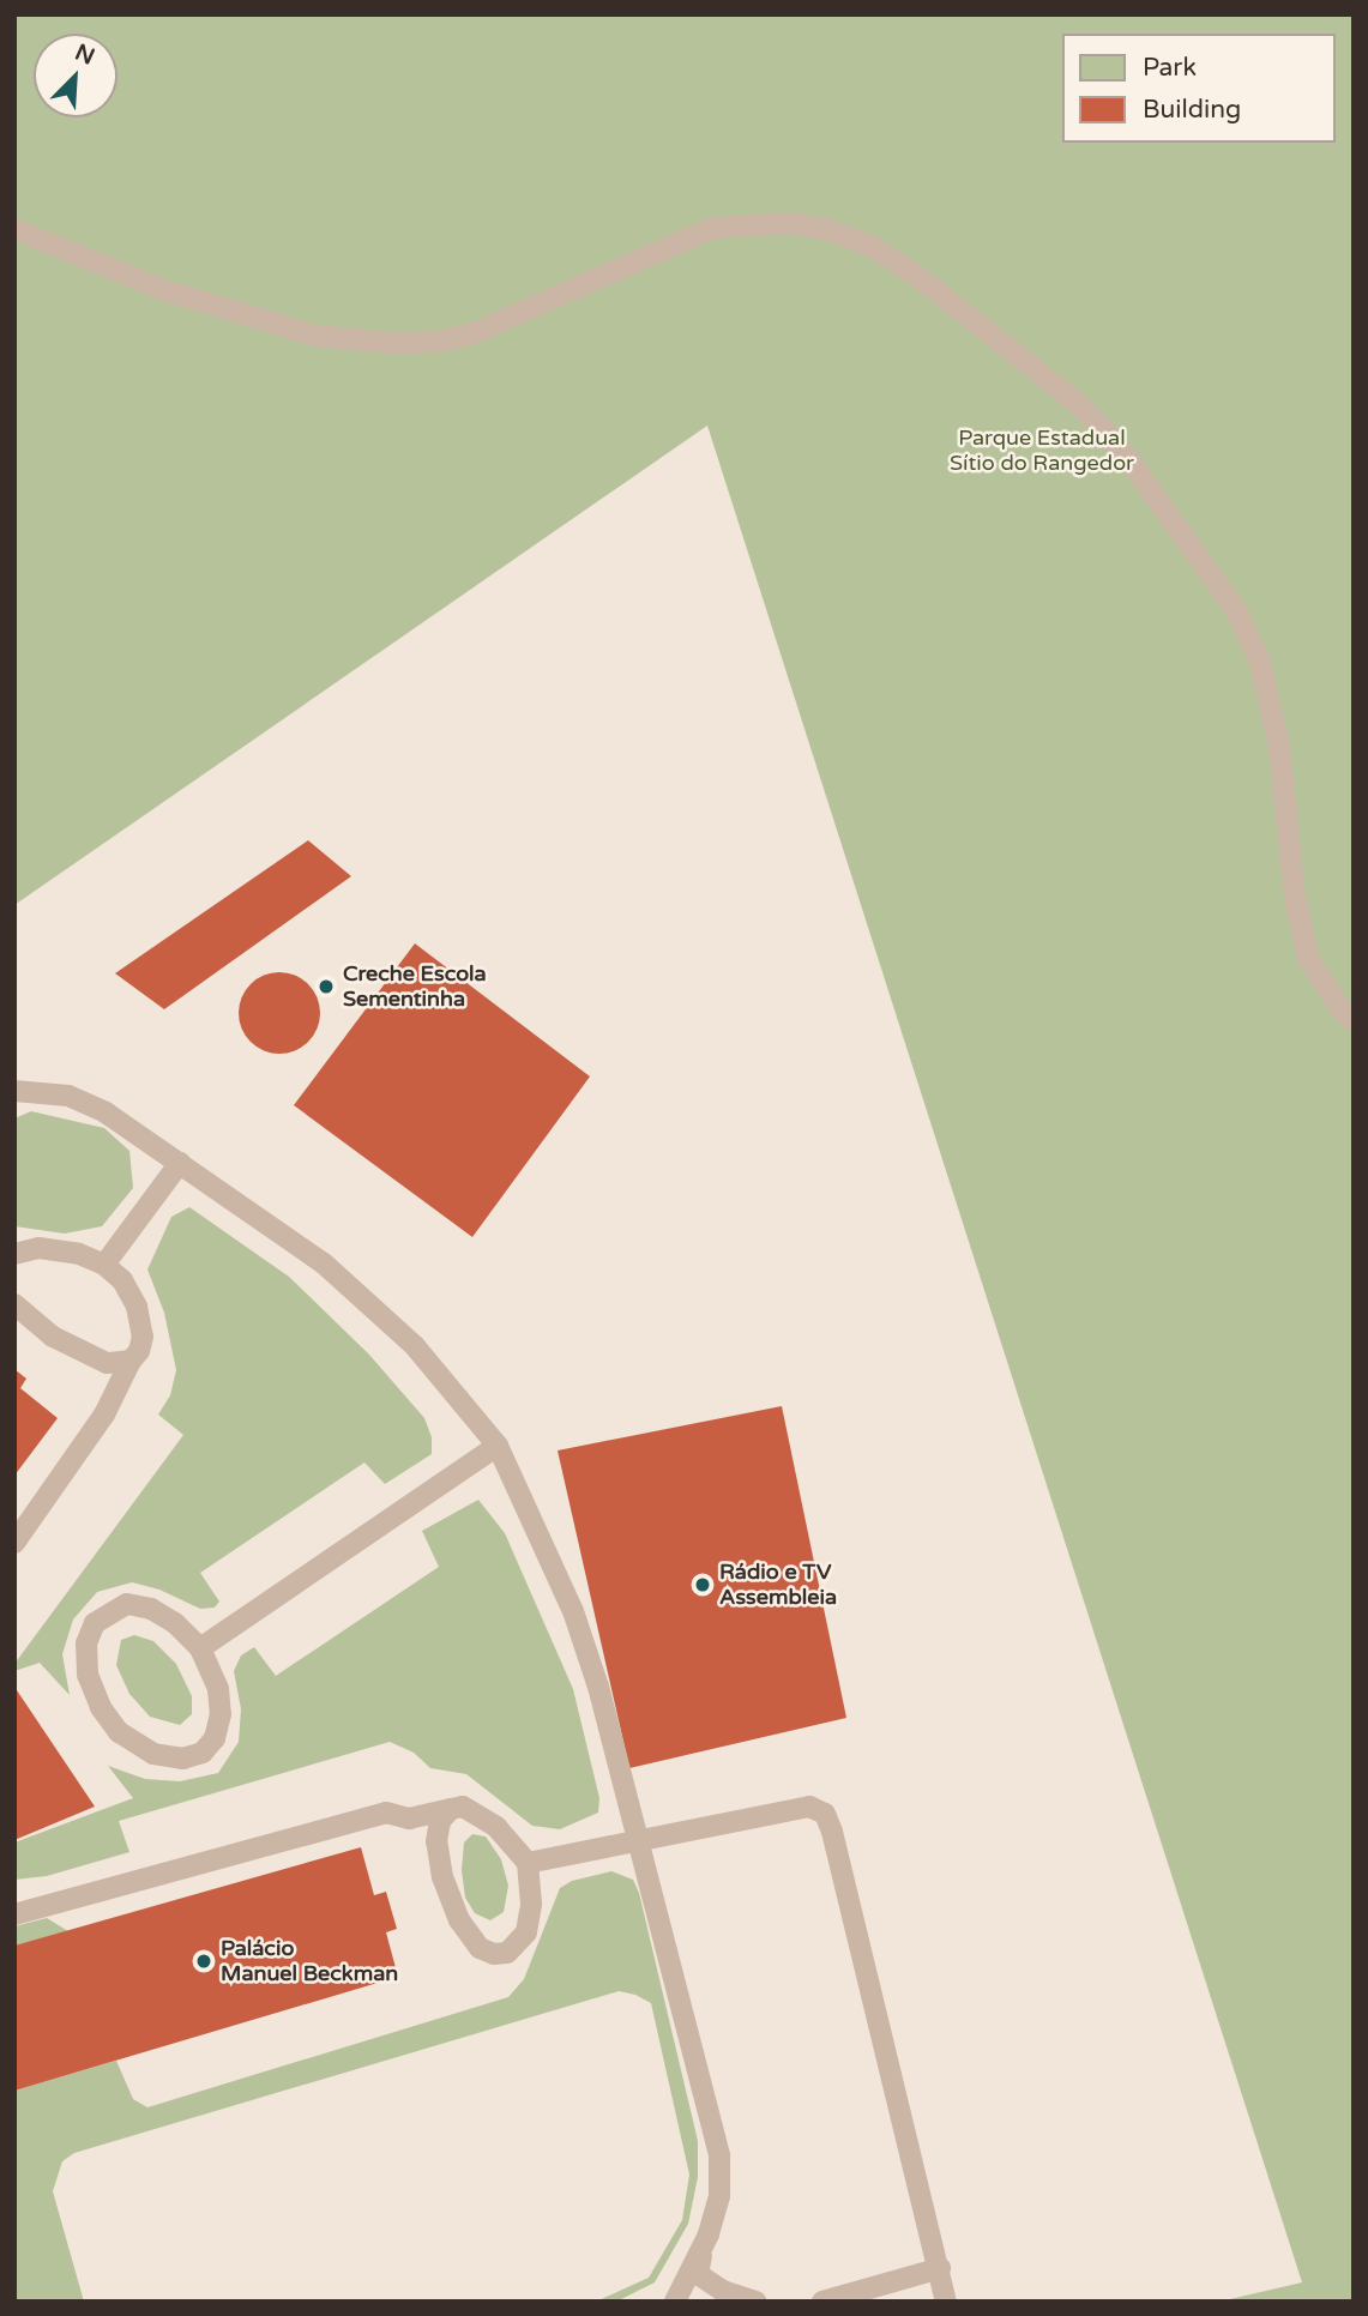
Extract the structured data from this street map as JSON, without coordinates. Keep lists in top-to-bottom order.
{
  "parks": ["Parque Estadual Sítio do Rangedor"],
  "places": ["Creche Escola Sementinha", "Rádio e TV Assembleia", "Palácio Manuel Beckman"],
  "legend": ["Park", "Building"],
  "north": "top right"
}
